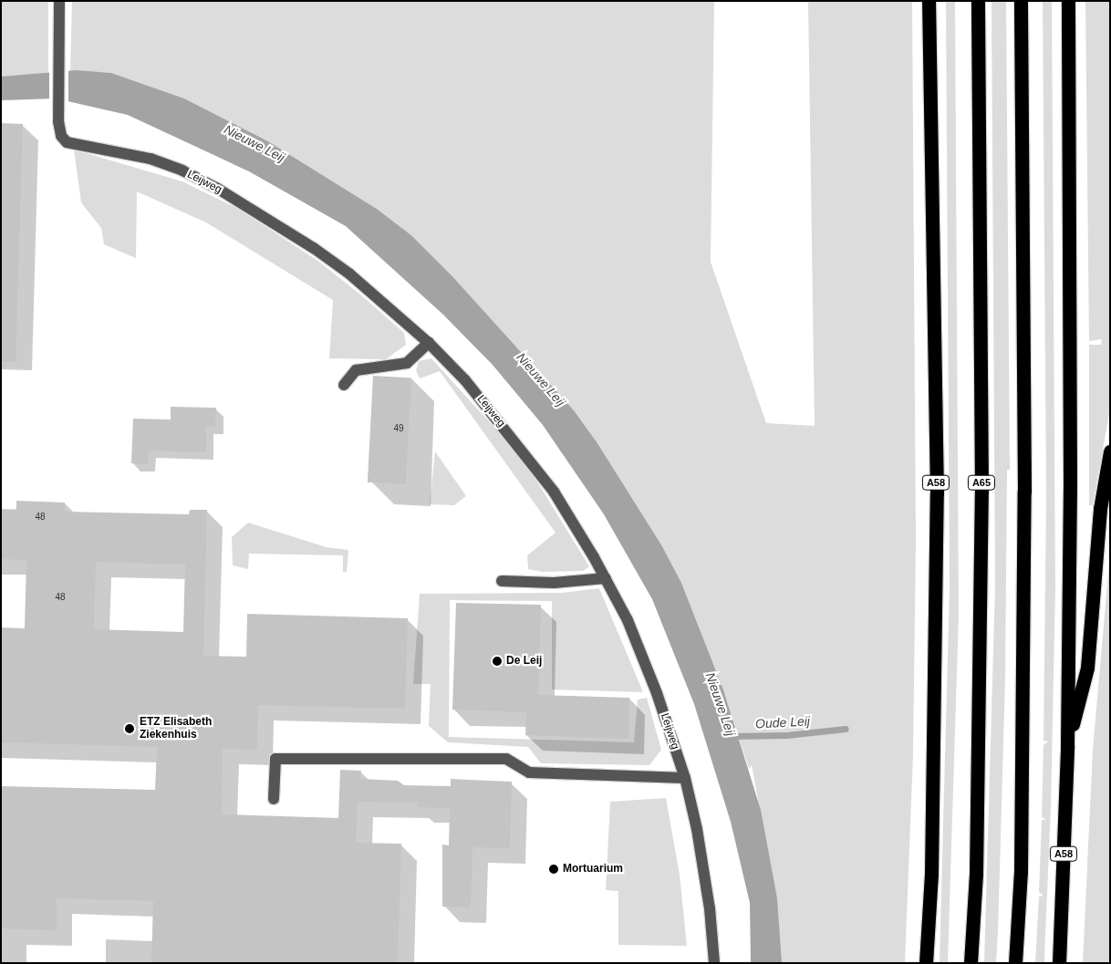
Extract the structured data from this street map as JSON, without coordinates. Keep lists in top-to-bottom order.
{
  "streets": {
    "highway": ["A58", "A65"],
    "street": ["Leijweg"]
  },
  "water": ["Nieuwe Leij", "Oude Leij"],
  "places": ["De Leij", "ETZ Elisabeth Ziekenhuis", "Mortuarium"],
  "house_numbers": ["49", "48", "48"]
}
